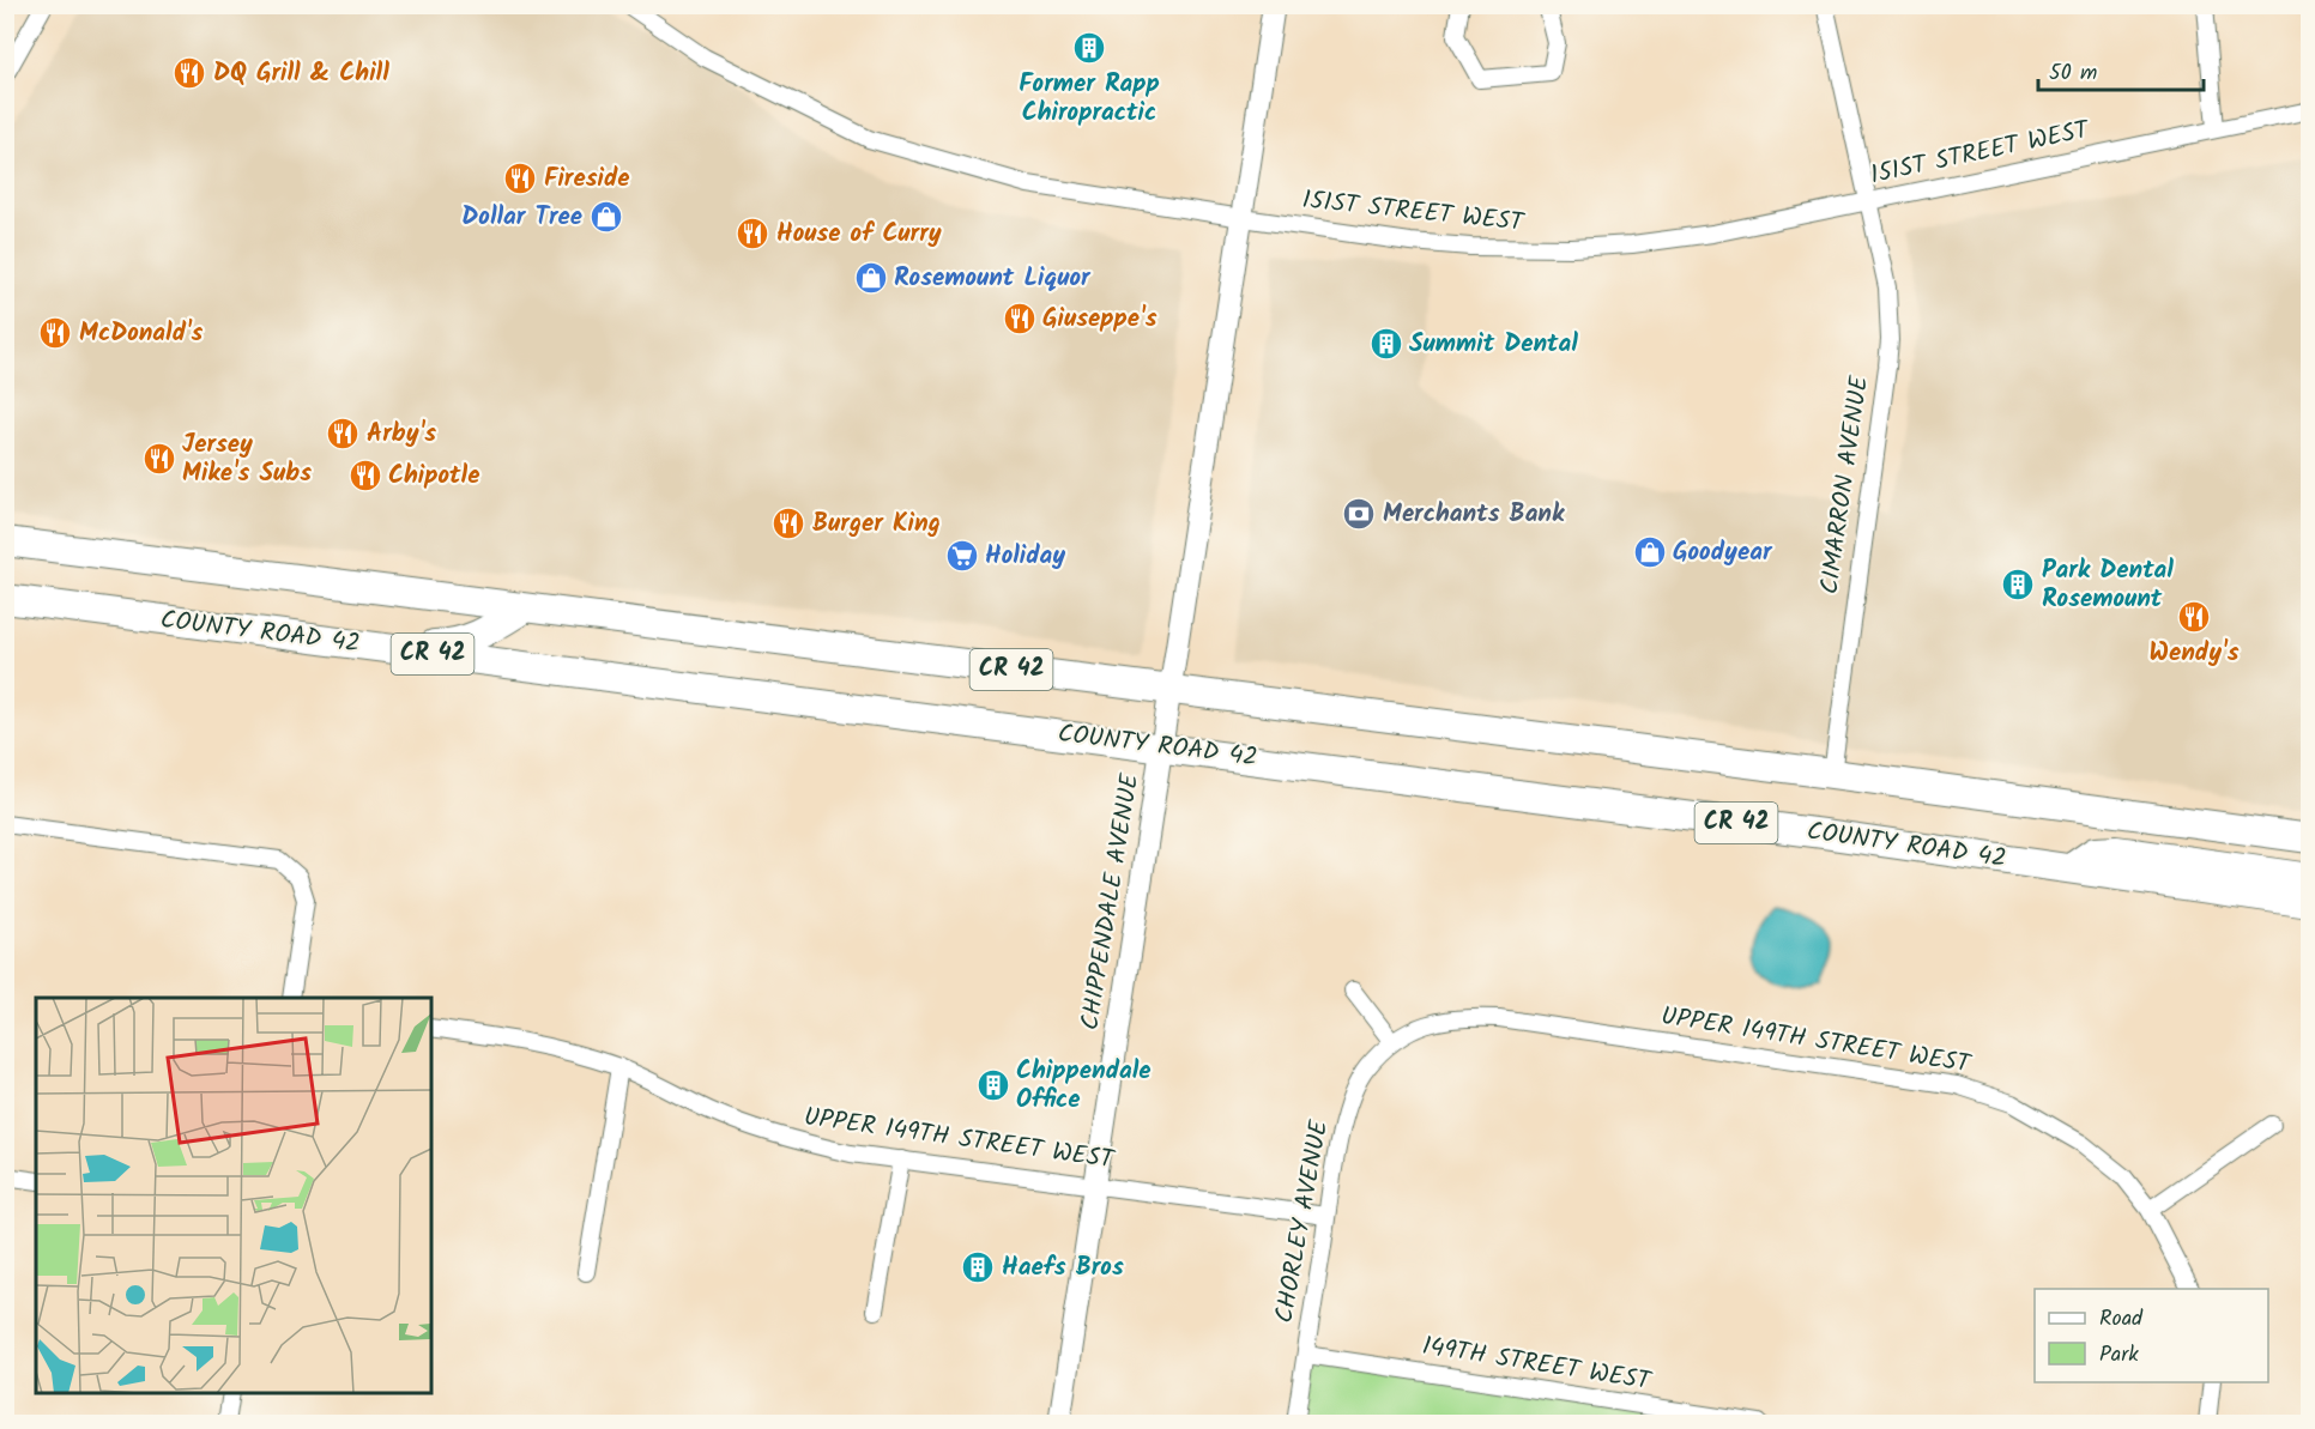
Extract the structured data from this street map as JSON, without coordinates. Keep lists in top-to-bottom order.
{
  "streets": {
    "highway": ["COUNTY ROAD 42", "CR 42"],
    "street": [
      "151ST STREET WEST",
      "CIMARRON AVENUE",
      "CHIPPENDALE AVENUE",
      "UPPER 149TH STREET WEST",
      "CHORLEY AVENUE",
      "149TH STREET WEST"
    ]
  },
  "crossings": [
    ["151ST STREET WEST", "CIMARRON AVENUE"],
    ["151ST STREET WEST", "CHIPPENDALE AVENUE"],
    ["CIMARRON AVENUE", "CR 42"],
    ["COUNTY ROAD 42", "CHIPPENDALE AVENUE"],
    ["CR 42", "CHIPPENDALE AVENUE"],
    ["CHIPPENDALE AVENUE", "UPPER 149TH STREET WEST"],
    ["UPPER 149TH STREET WEST", "CHORLEY AVENUE"],
    ["CHORLEY AVENUE", "149TH STREET WEST"]
  ],
  "places": {
    "building": [
      "Former Rapp Chiropractic",
      "Summit Dental",
      "Park Dental Rosemount",
      "Chippendale Office",
      "Haefs Bros"
    ],
    "restaurant": [
      "DQ Grill & Chill",
      "Fireside",
      "House of Curry",
      "Giuseppe's",
      "McDonald's",
      "Arby's",
      "Jersey Mike's Subs",
      "Chipotle",
      "Burger King",
      "Wendy's"
    ],
    "shop": ["Dollar Tree", "Rosemount Liquor", "Goodyear"],
    "bank": ["Merchants Bank"],
    "supermarket": ["Holiday"]
  },
  "legend": ["Road", "Park"],
  "scale_bar": "50 m"
}
